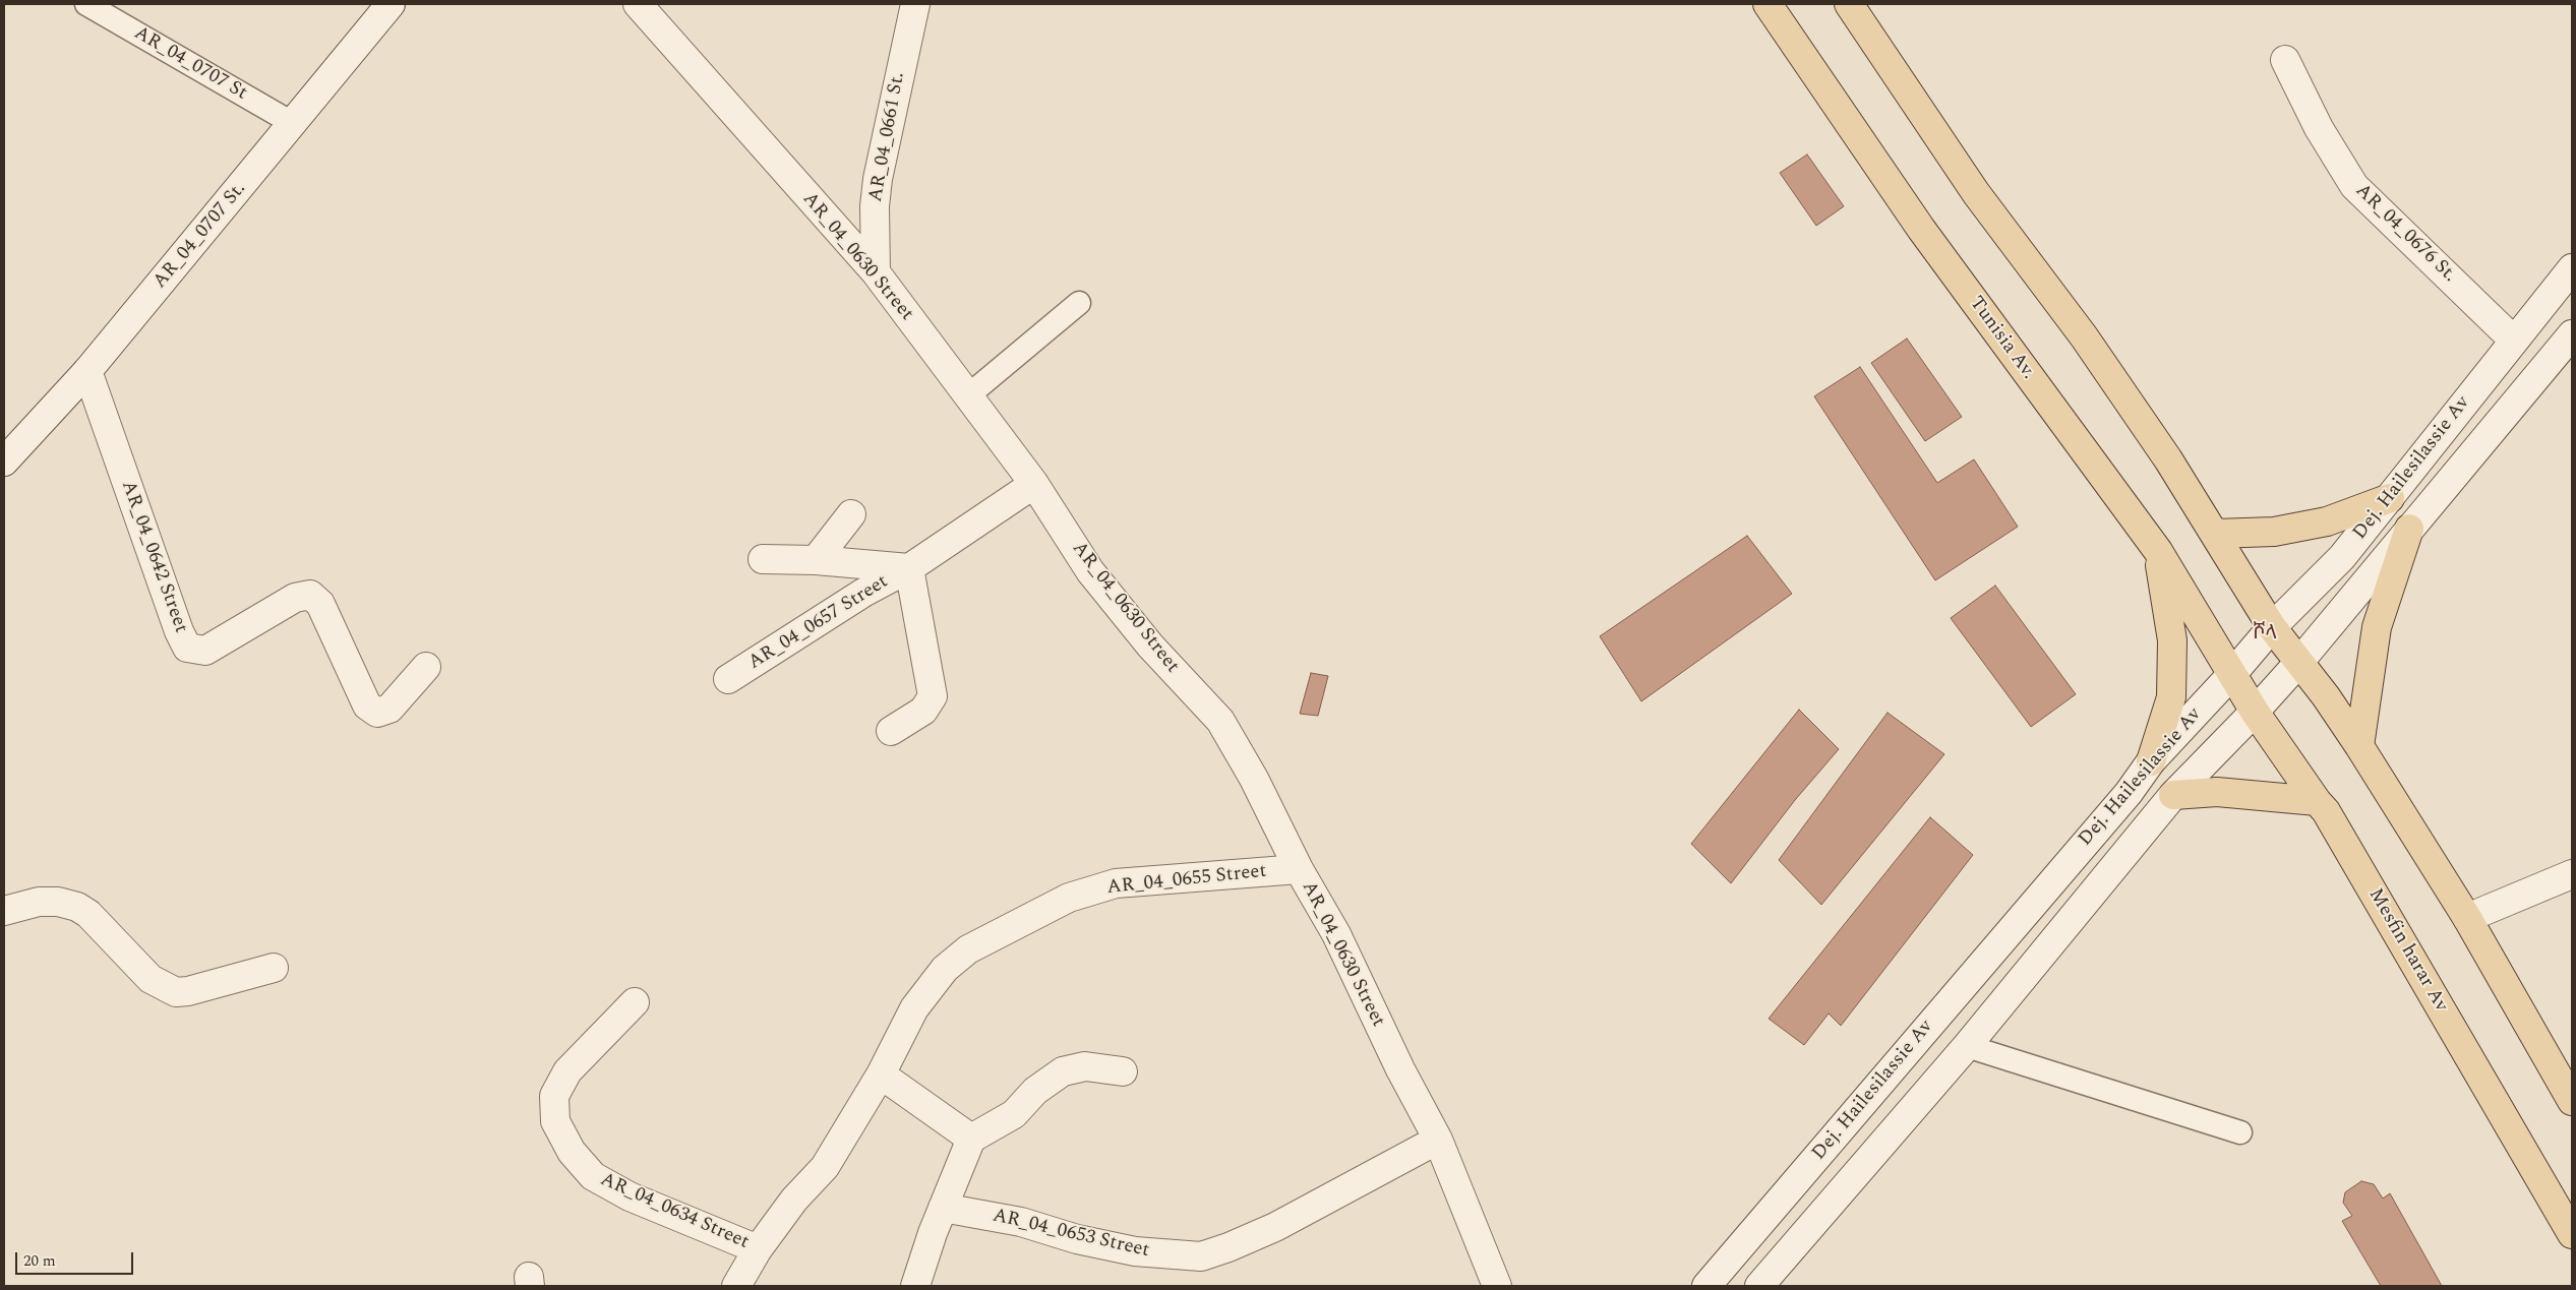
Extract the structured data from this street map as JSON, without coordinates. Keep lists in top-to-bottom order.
{
  "streets": {
    "main road": ["Tunisia Av.", "Mesfin harar Av"],
    "street": [
      "AR_04_0661 St.",
      "AR_04_0676 St.",
      "AR_04_0707 St.",
      "AR_04_0630 Street",
      "Dej. Hailesilassie Av",
      "AR_04_0642 Street",
      "AR_04_0657 Street",
      "AR_04_0655 Street",
      "AR_04_0634 Street",
      "AR_04_0653 Street"
    ],
    "lane": ["AR_04_0707 St"]
  },
  "crossings": [
    ["AR_04_0707 St", "AR_04_0707 St."],
    ["AR_04_0661 St.", "AR_04_0630 Street"],
    ["AR_04_0676 St.", "Dej. Hailesilassie Av"],
    ["AR_04_0707 St.", "AR_04_0642 Street"],
    ["AR_04_0630 Street", "AR_04_0657 Street"],
    ["AR_04_0630 Street", "AR_04_0655 Street"],
    ["AR_04_0630 Street", "AR_04_0653 Street"],
    ["Tunisia Av.", "Dej. Hailesilassie Av"],
    ["Tunisia Av.", "Mesfin harar Av"],
    ["Dej. Hailesilassie Av", "Mesfin harar Av"],
    ["AR_04_0655 Street", "AR_04_0634 Street"]
  ],
  "districts": ["ሾላ"],
  "scale_bar": "20 m"
}
